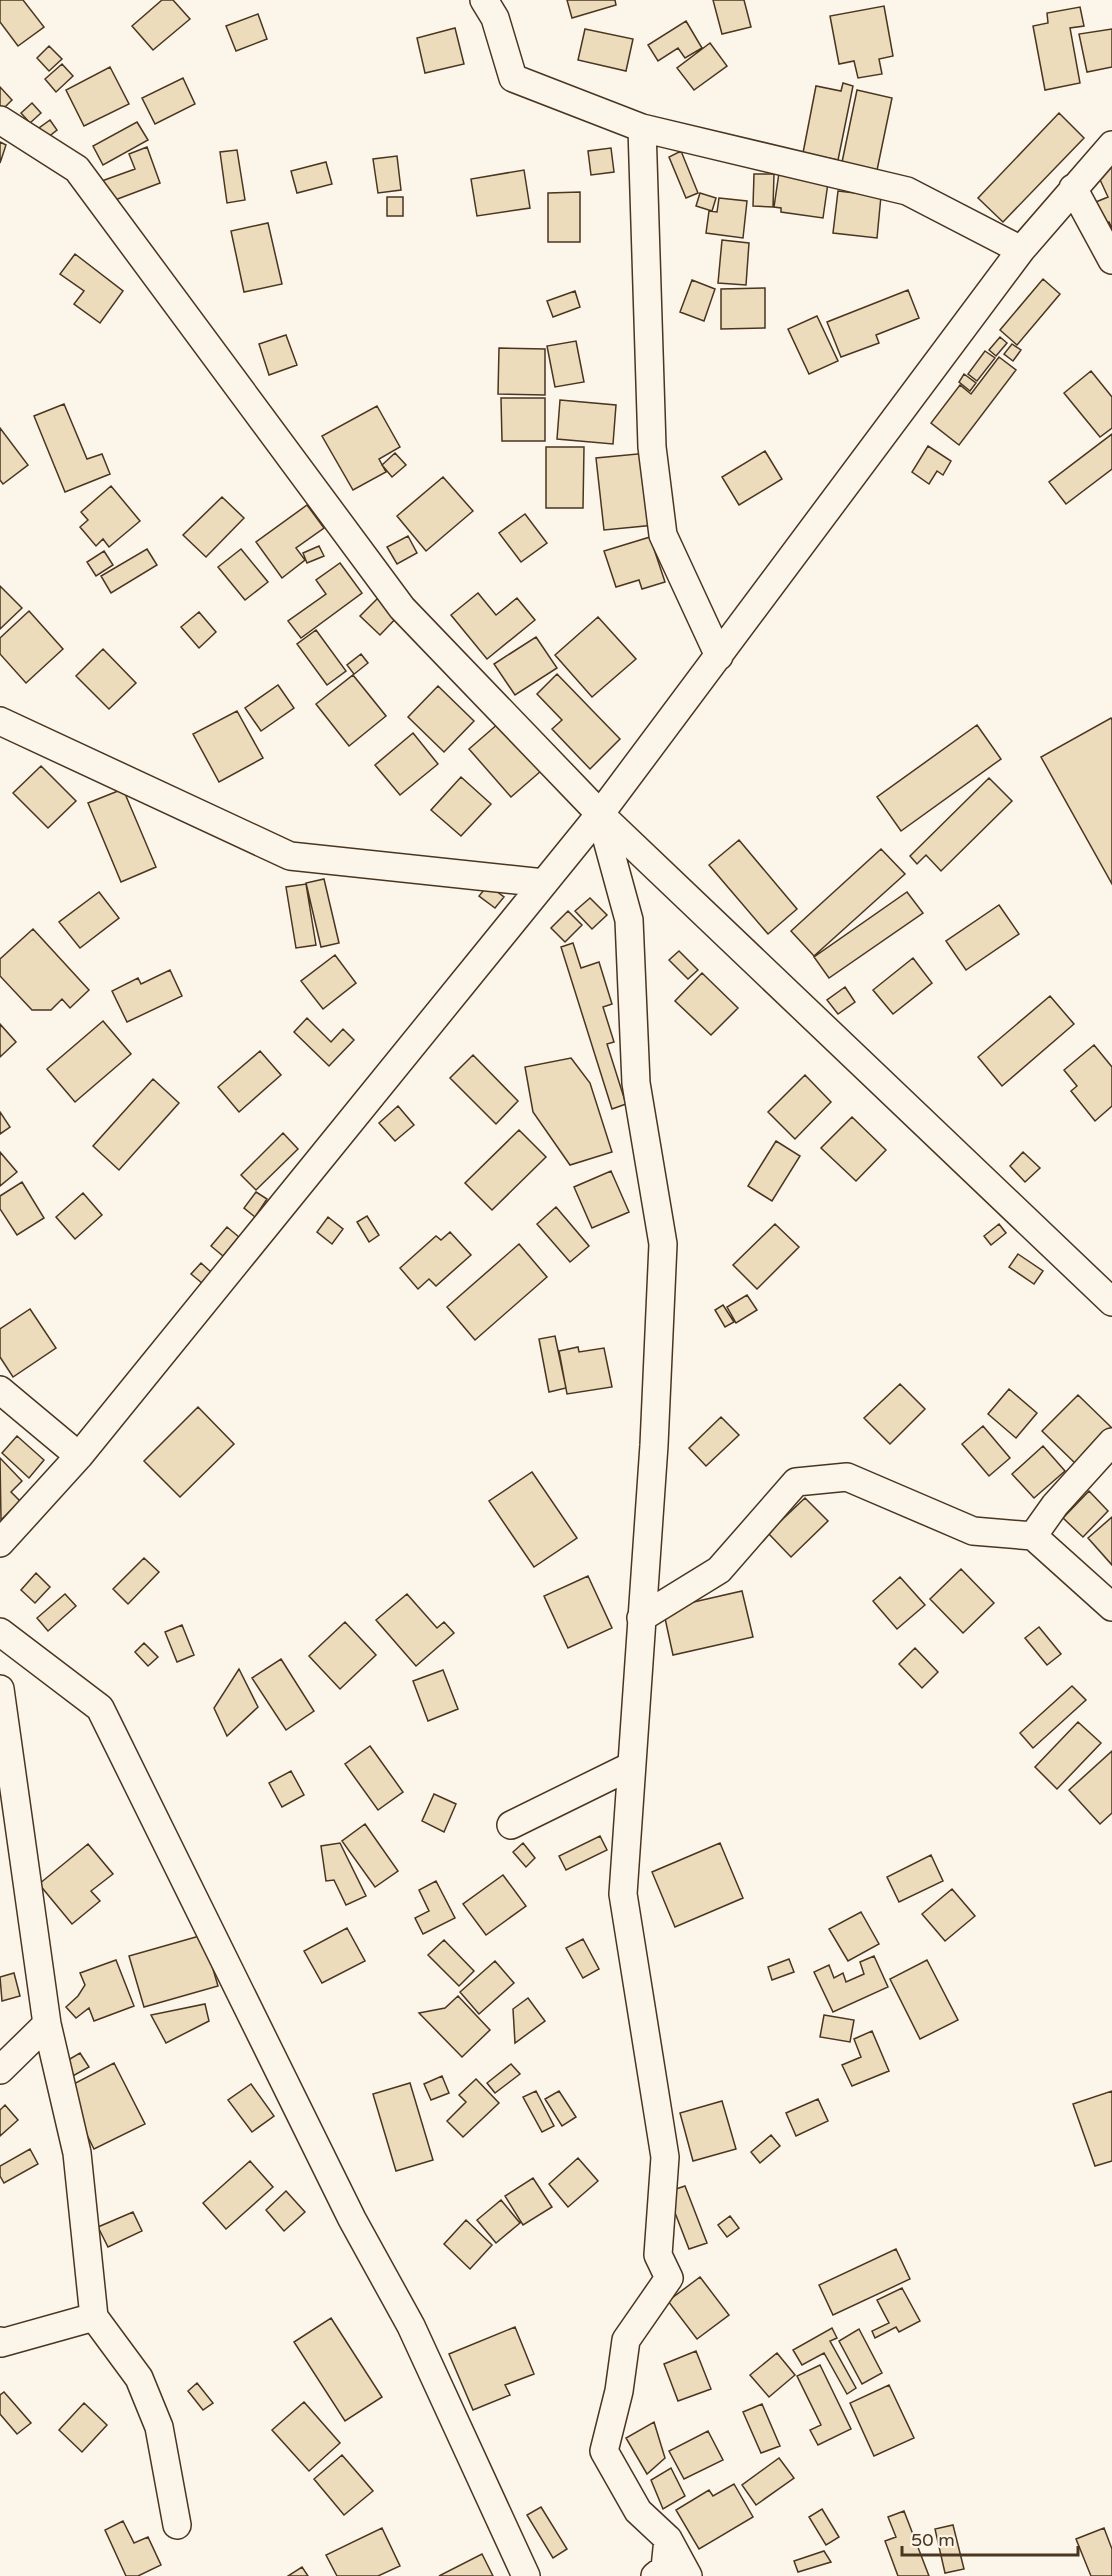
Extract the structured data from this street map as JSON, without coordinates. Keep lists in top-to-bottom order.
{
  "scale_bar": "50 m"
}
